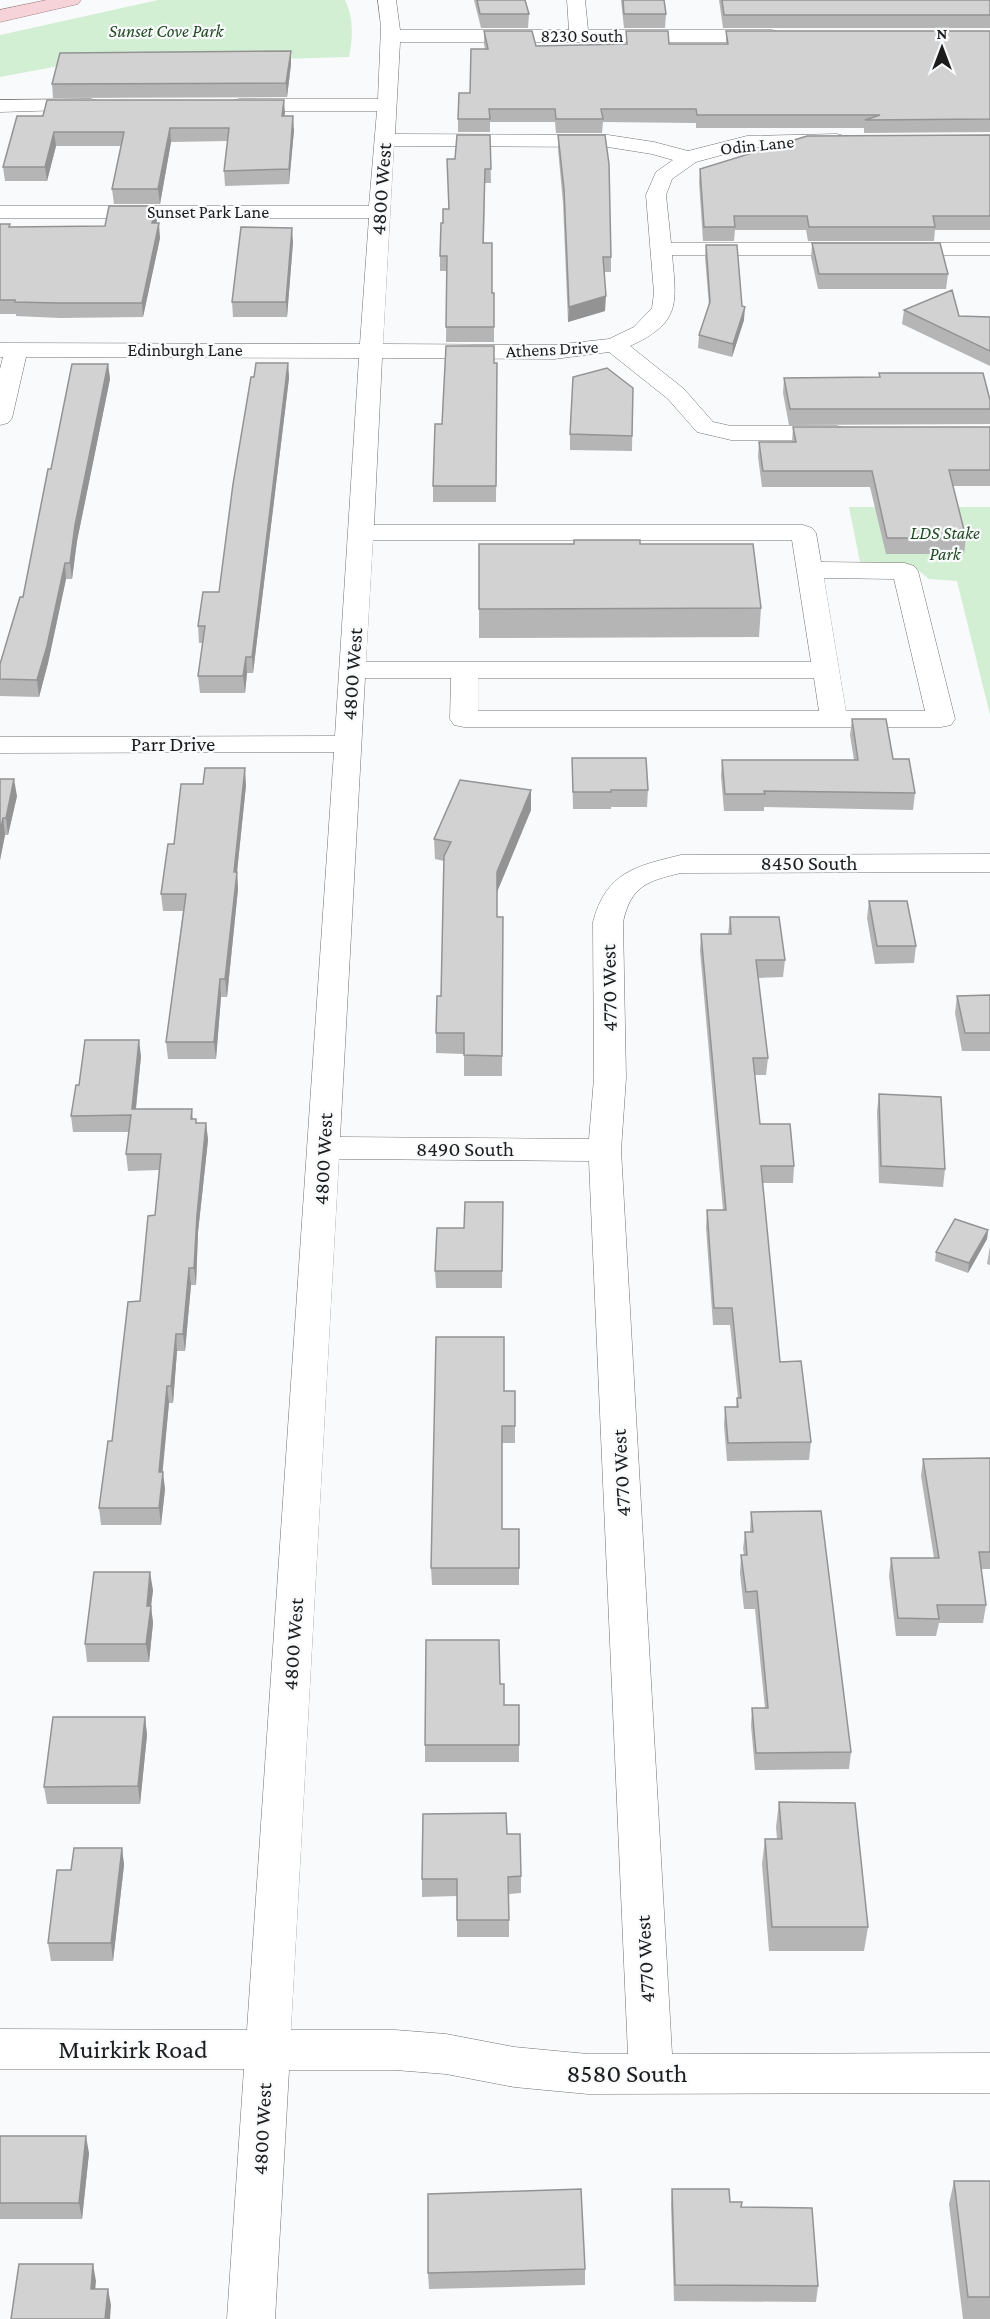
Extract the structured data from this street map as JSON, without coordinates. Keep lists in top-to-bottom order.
{
  "streets": {
    "street": [
      "8230 South",
      "Odin Lane",
      "4800 West",
      "Sunset Park Lane",
      "Athens Drive",
      "Edinburgh Lane",
      "Parr Drive",
      "8450 South",
      "4770 West",
      "8490 South",
      "Muirkirk Road",
      "8580 South"
    ]
  },
  "crossings": [
    ["8230 South", "4800 West"],
    ["Odin Lane", "Athens Drive"],
    ["4800 West", "Sunset Park Lane"],
    ["4800 West", "Athens Drive"],
    ["4800 West", "Edinburgh Lane"],
    ["4800 West", "Parr Drive"],
    ["4800 West", "8490 South"],
    ["4800 West", "Muirkirk Road"],
    ["4800 West", "8580 South"],
    ["Athens Drive", "Edinburgh Lane"],
    ["8450 South", "4770 West"],
    ["4770 West", "8490 South"],
    ["4770 West", "8580 South"],
    ["Muirkirk Road", "8580 South"]
  ],
  "parks": ["Sunset Cove Park", "LDS Stake Park"],
  "north": "top"
}
